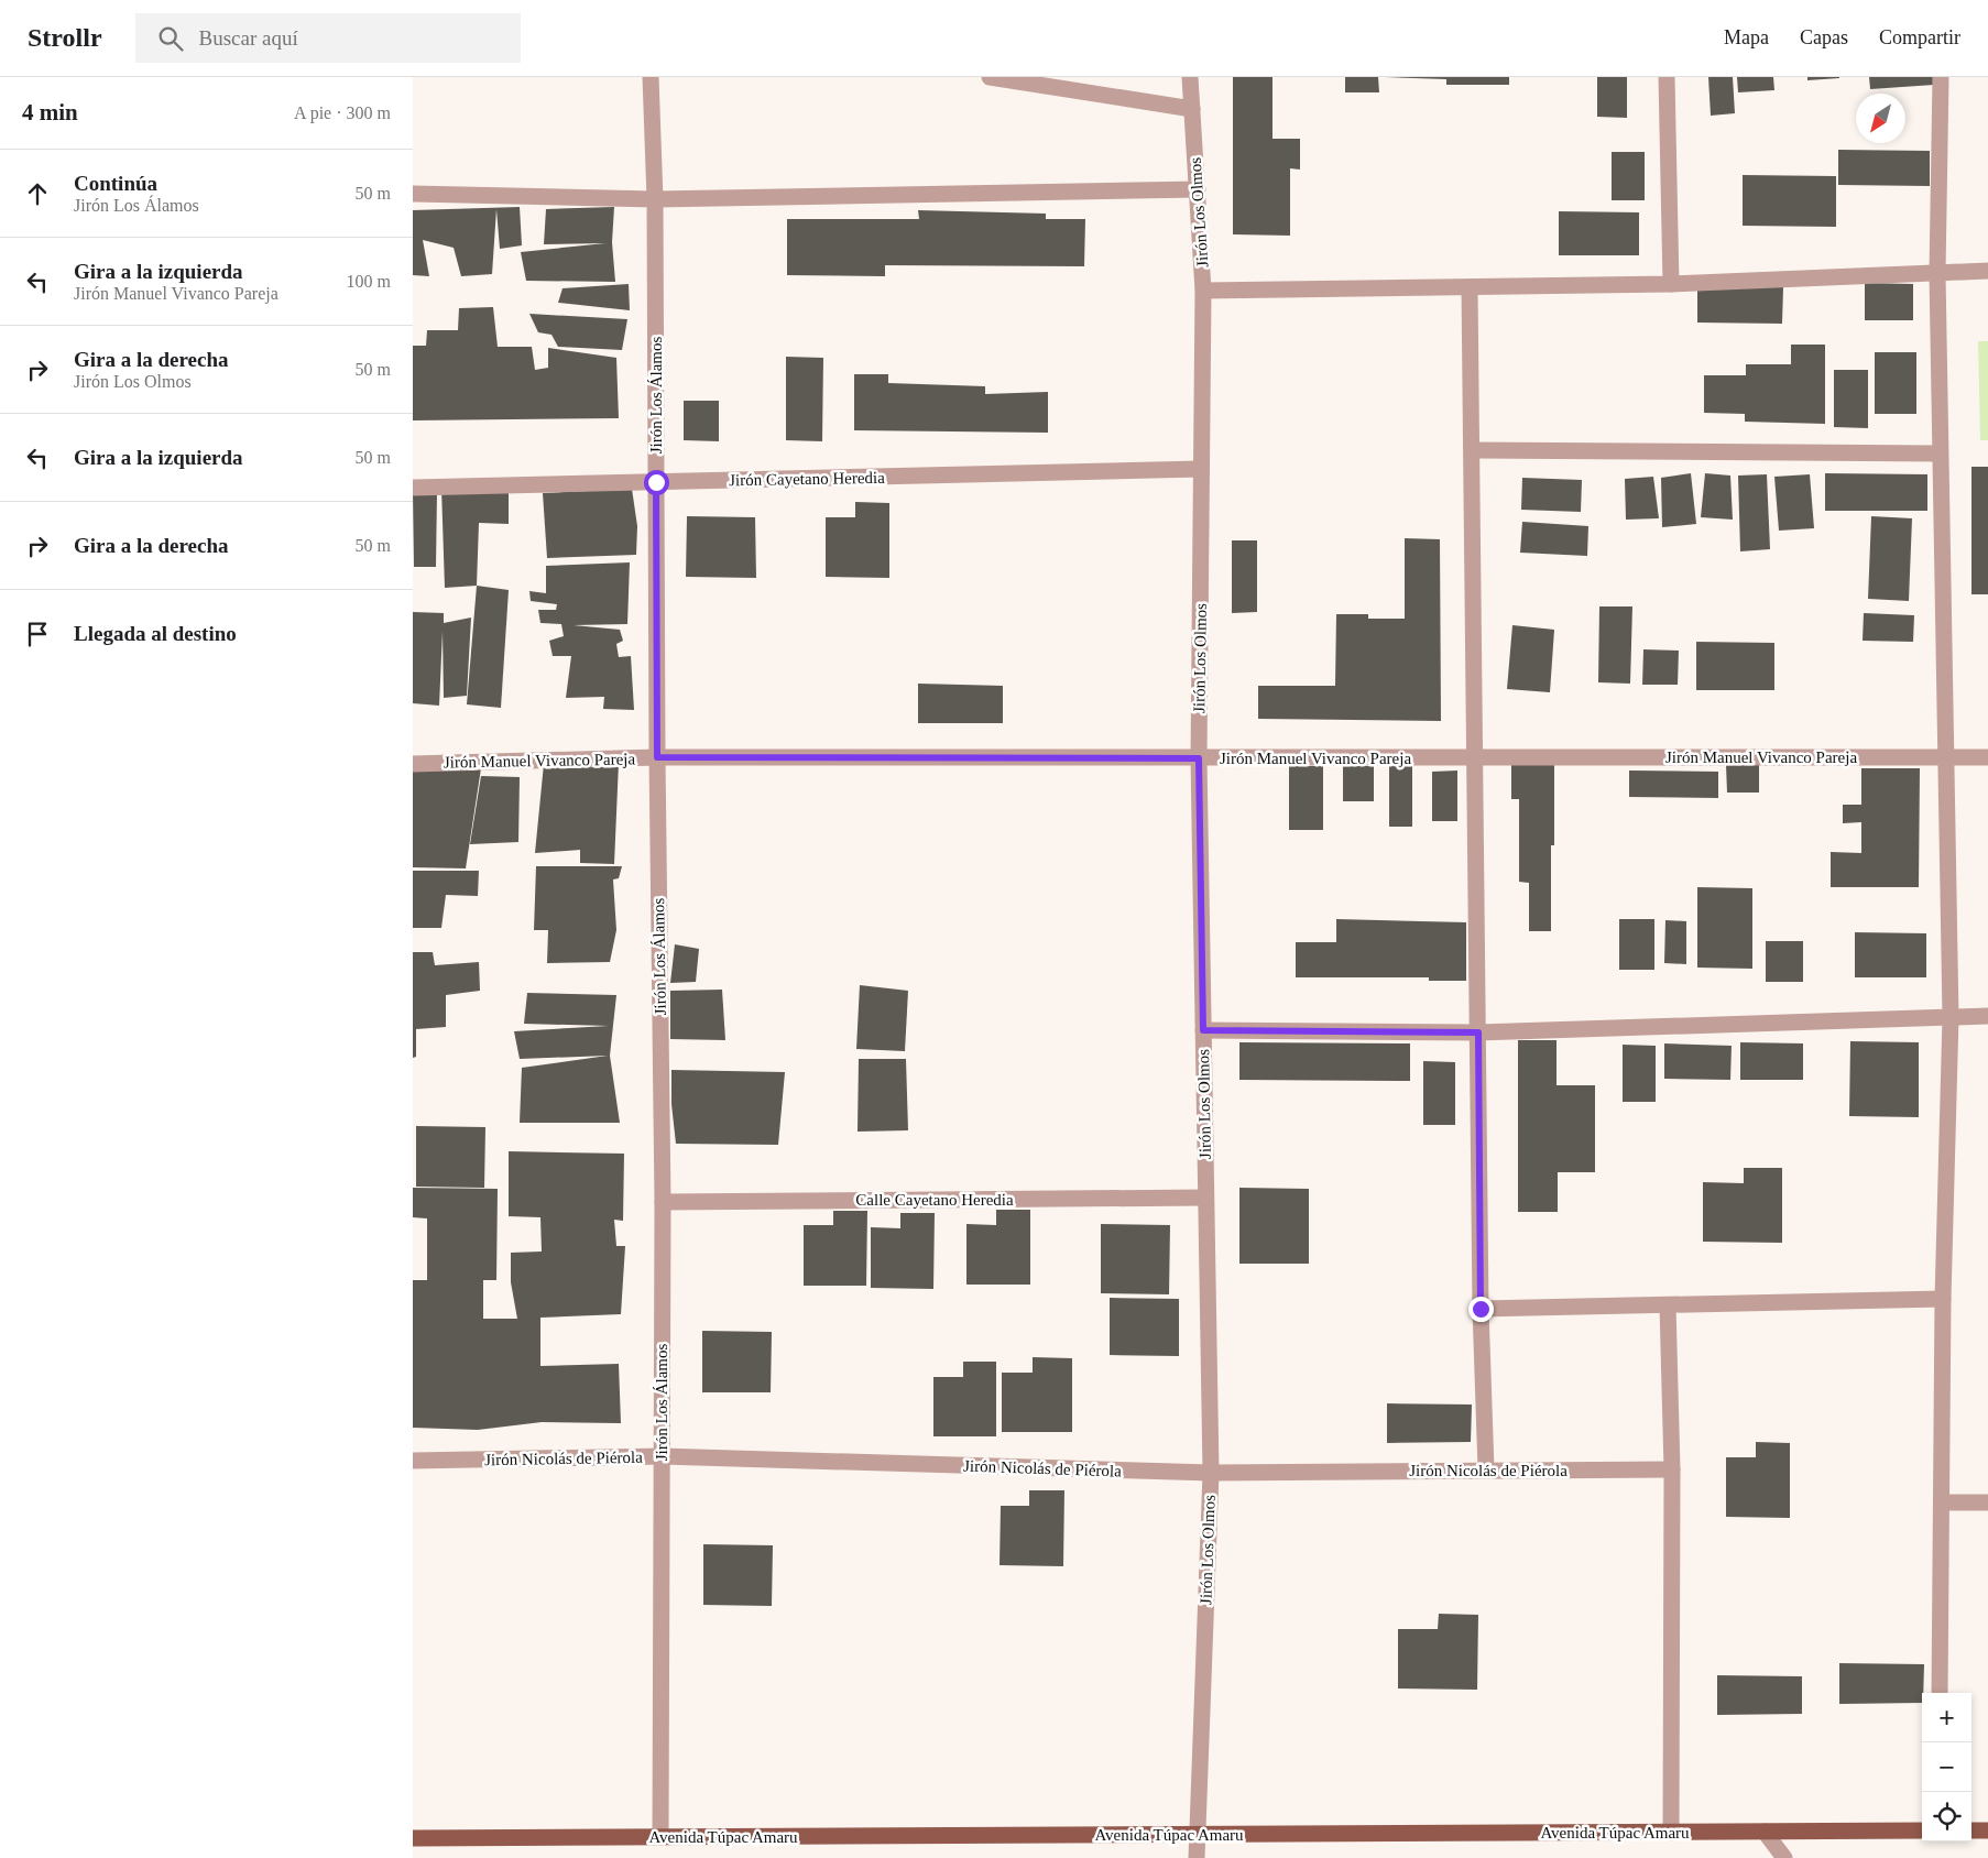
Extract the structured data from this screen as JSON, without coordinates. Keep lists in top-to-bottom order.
{
  "streets": {
    "main road": ["Avenida Túpac Amaru"],
    "street": [
      "Jirón Los Olmos",
      "Jirón Los Álamos",
      "Jirón Cayetano Heredia",
      "Jirón Manuel Vivanco Pareja",
      "Calle Cayetano Heredia",
      "Jirón Nicolás de Piérola"
    ]
  },
  "crossings": [
    ["Jirón Los Olmos", "Jirón Cayetano Heredia"],
    ["Jirón Los Olmos", "Jirón Manuel Vivanco Pareja"],
    ["Jirón Los Olmos", "Calle Cayetano Heredia"],
    ["Jirón Los Olmos", "Jirón Nicolás de Piérola"],
    ["Jirón Los Olmos", "Avenida Túpac Amaru"],
    ["Jirón Los Álamos", "Jirón Cayetano Heredia"],
    ["Jirón Los Álamos", "Jirón Manuel Vivanco Pareja"],
    ["Jirón Los Álamos", "Calle Cayetano Heredia"],
    ["Jirón Los Álamos", "Jirón Nicolás de Piérola"],
    ["Jirón Los Álamos", "Avenida Túpac Amaru"]
  ],
  "north": "bottom left",
  "page": {
    "header": "Strollr",
    "search": "Buscar aquí",
    "nav": ["Mapa", "Capas", "Compartir"],
    "heading": ["4 min", "A pie · 300 m"],
    "list": [
      ["Continúa", "Jirón Los Álamos", "50 m"],
      ["Gira a la izquierda", "Jirón Manuel Vivanco Pareja", "100 m"],
      ["Gira a la derecha", "Jirón Los Olmos", "50 m"],
      ["Gira a la izquierda", "50 m"],
      ["Gira a la derecha", "50 m"],
      "Llegada al destino"
    ],
    "map_buttons": ["+", "−"]
  }
}
